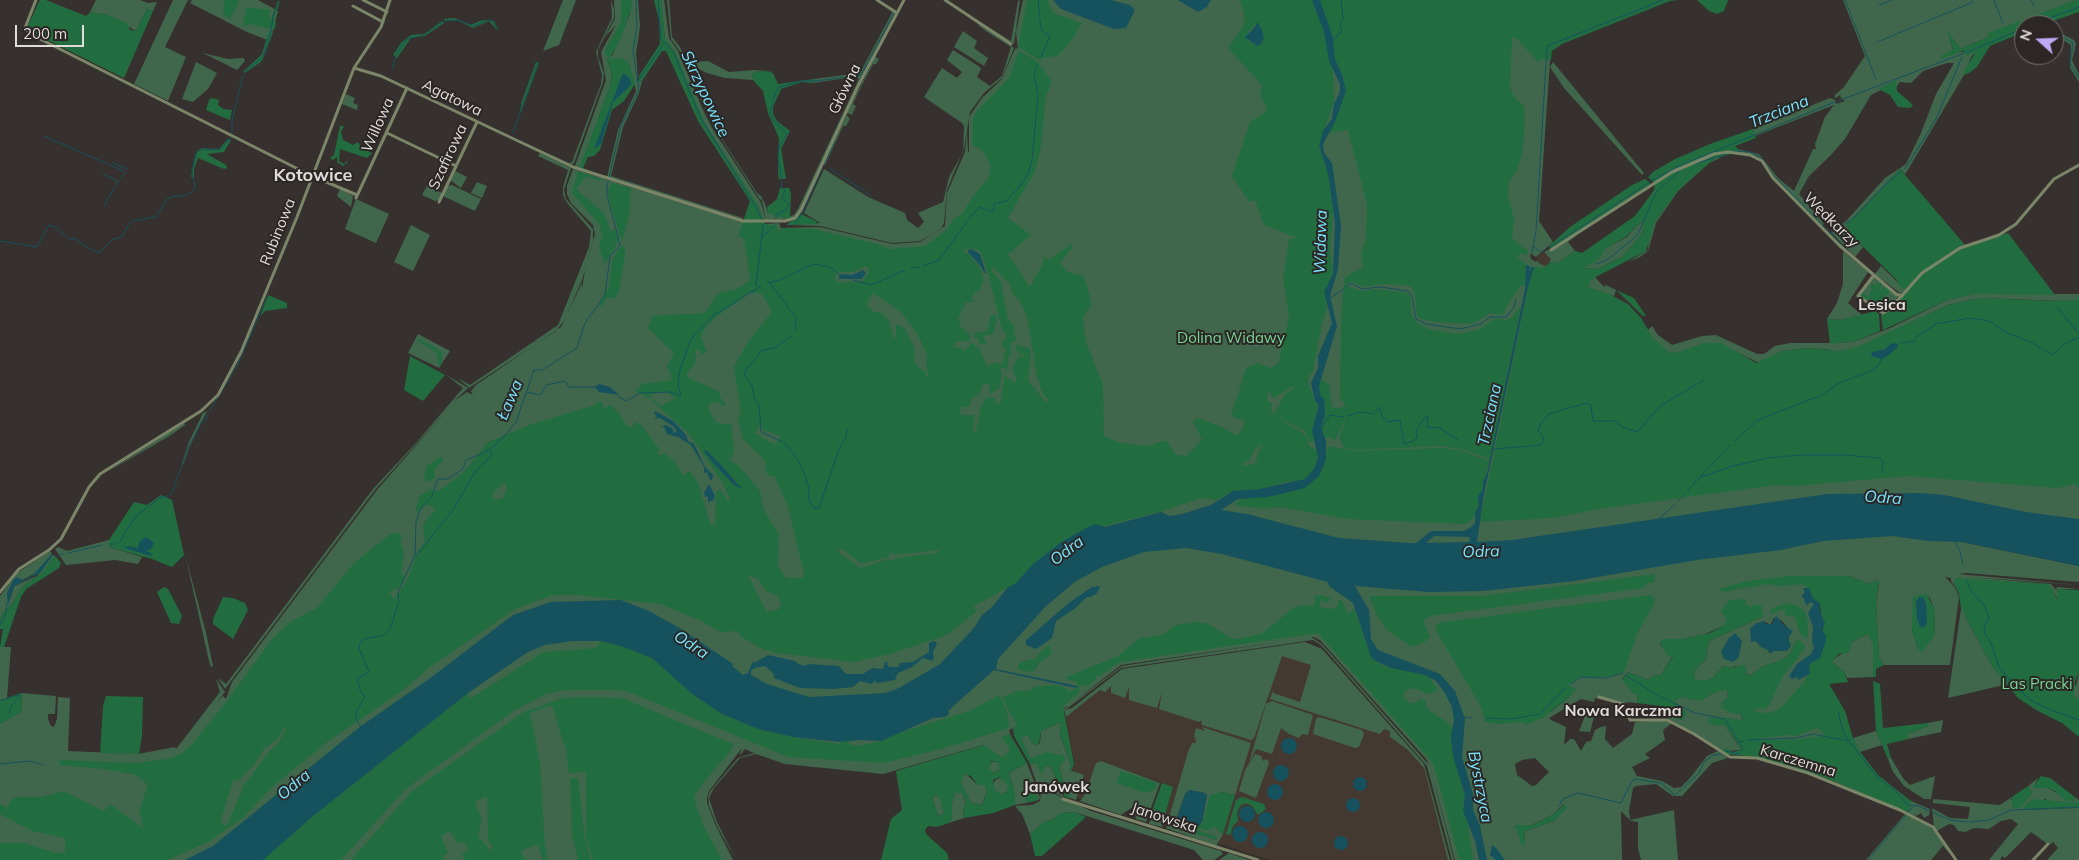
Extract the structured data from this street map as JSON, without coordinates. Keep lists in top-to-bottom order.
{
  "streets": {
    "street": [
      "Główna",
      "Agatowa",
      "Willowa",
      "Szafirowa",
      "Wędkarzy",
      "Rubinowa",
      "Karczemna",
      "Janowska"
    ]
  },
  "crossings": [
    ["Główna", "Agatowa"],
    ["Agatowa", "Willowa"],
    ["Agatowa", "Szafirowa"],
    ["Agatowa", "Rubinowa"],
    ["Willowa", "Rubinowa"]
  ],
  "districts": [
    "Kotowice",
    "Lesica",
    "Nowa Karczma",
    "Janówek"
  ],
  "water": [
    "Skrzypowice",
    "Trzciana",
    "Widawa",
    "Ława",
    "Odra",
    "Bystrzyca"
  ],
  "parks": ["Dolina Widawy", "Las Pracki"],
  "scale_bar": "200 m",
  "north": "left"
}
